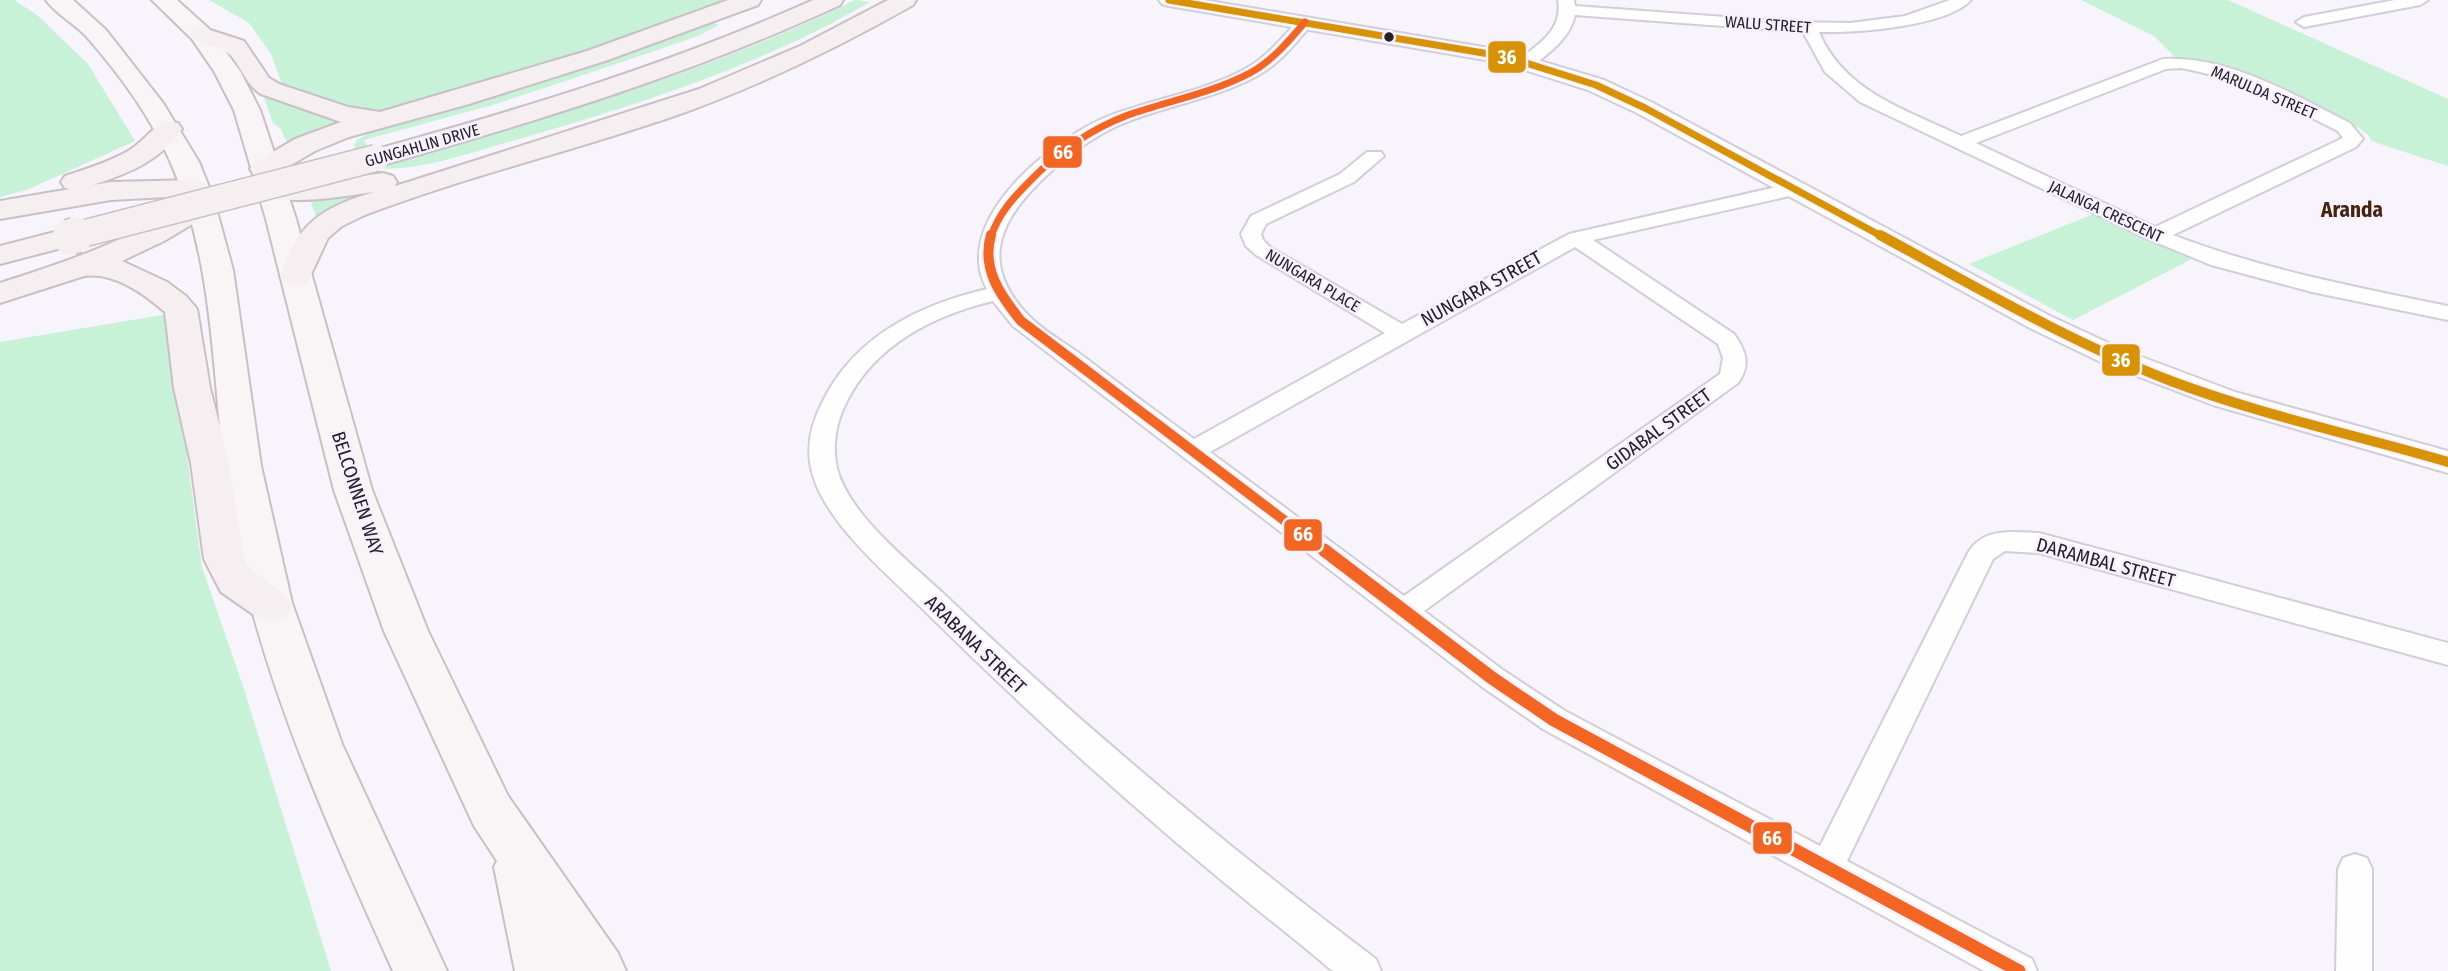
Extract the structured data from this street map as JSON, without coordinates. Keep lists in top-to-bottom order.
{
  "streets": {
    "highway": ["GUNGAHLIN DRIVE"],
    "main road": ["BELCONNEN WAY"],
    "street": [
      "WALU STREET",
      "MARULDA STREET",
      "JALANGA CRESCENT",
      "NUNGARA PLACE",
      "NUNGARA STREET",
      "GIDABAL STREET",
      "DARAMBAL STREET",
      "ARABANA STREET"
    ]
  },
  "crossings": [
    ["WALU STREET", "JALANGA CRESCENT"],
    ["MARULDA STREET", "JALANGA CRESCENT"],
    ["NUNGARA PLACE", "NUNGARA STREET"],
    ["NUNGARA STREET", "GIDABAL STREET"]
  ],
  "districts": ["Aranda"],
  "lines": ["transit line 36", "transit line 66"]
}
